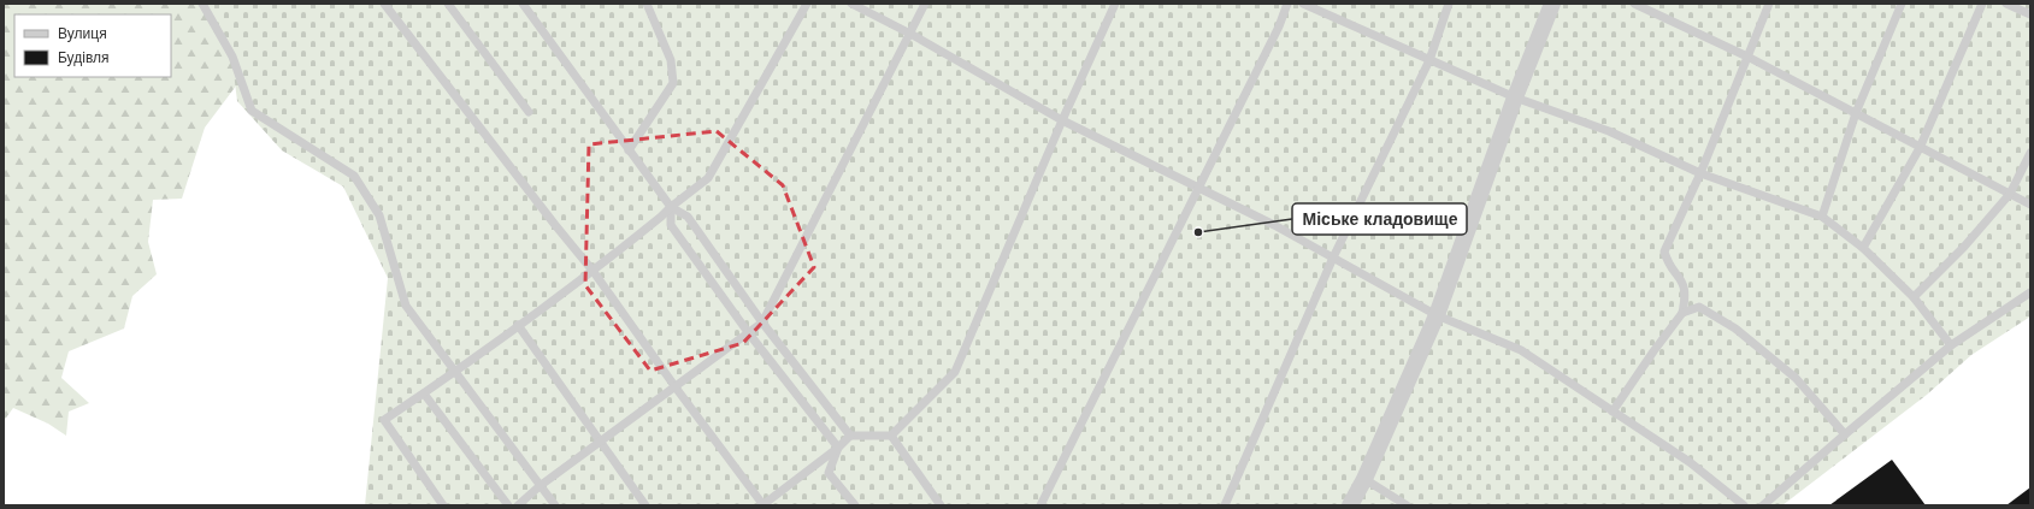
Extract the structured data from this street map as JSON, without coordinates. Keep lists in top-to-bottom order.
{
  "places": ["Міське кладовище"],
  "legend": ["Вулиця", "Будівля"]
}
